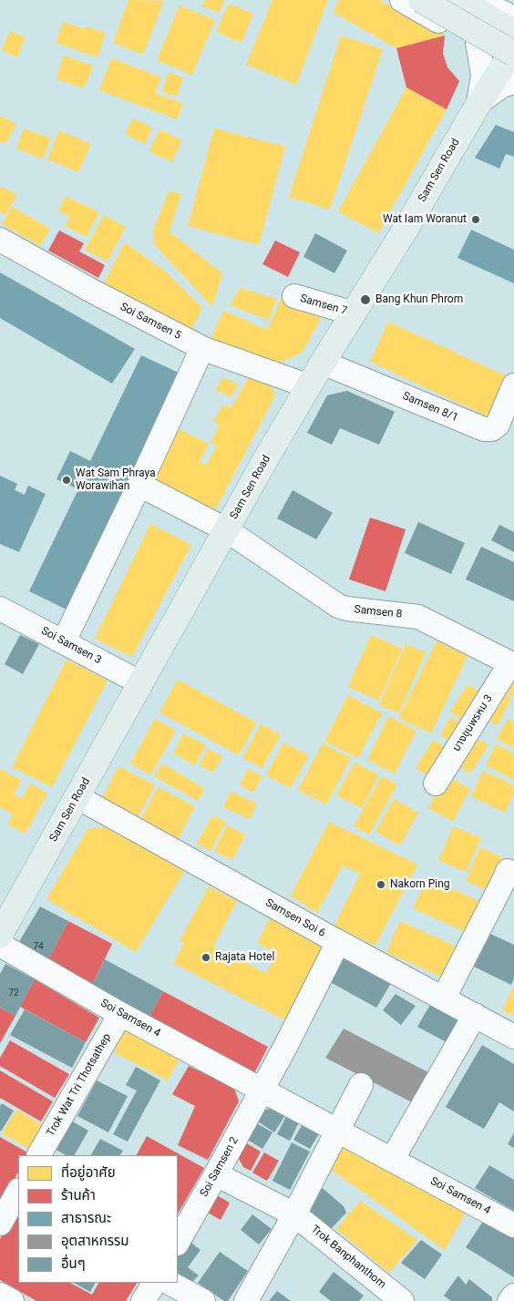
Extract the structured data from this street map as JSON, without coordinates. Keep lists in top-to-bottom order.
{
  "streets": {
    "main road": ["Sam Sen Road"],
    "street": [
      "Samsen 7",
      "Soi Samsen 5",
      "Samsen 8/1",
      "Samsen 8",
      "Soi Samsen 3",
      "บางขุนพรหม 3",
      "Samsen Soi 6",
      "Soi Samsen 4",
      "Trok Wat Tri Thotsathep",
      "Soi Samsen 2",
      "Trok Banphanthom"
    ]
  },
  "crossings": [
    ["Sam Sen Road", "Samsen 7"],
    ["Sam Sen Road", "Soi Samsen 5"],
    ["Sam Sen Road", "Samsen 8/1"],
    ["Sam Sen Road", "Samsen 8"],
    ["Sam Sen Road", "Soi Samsen 3"],
    ["Sam Sen Road", "Samsen Soi 6"],
    ["Samsen 8", "บางขุนพรหม 3"],
    ["Soi Samsen 4", "Trok Wat Tri Thotsathep"],
    ["Soi Samsen 4", "Soi Samsen 2"],
    ["Soi Samsen 2", "Trok Banphanthom"]
  ],
  "places": [
    "Wat Iam Woranut",
    "Bang Khun Phrom",
    "Wat Sam Phraya Worawihan",
    "Nakorn Ping",
    "Rajata Hotel"
  ],
  "house_numbers": ["74", "72"],
  "legend": [
    "ที่อยู่อาศัย",
    "ร้านค้า",
    "สาธารณะ",
    "อุตสาหกรรม",
    "อื่นๆ"
  ]
}
